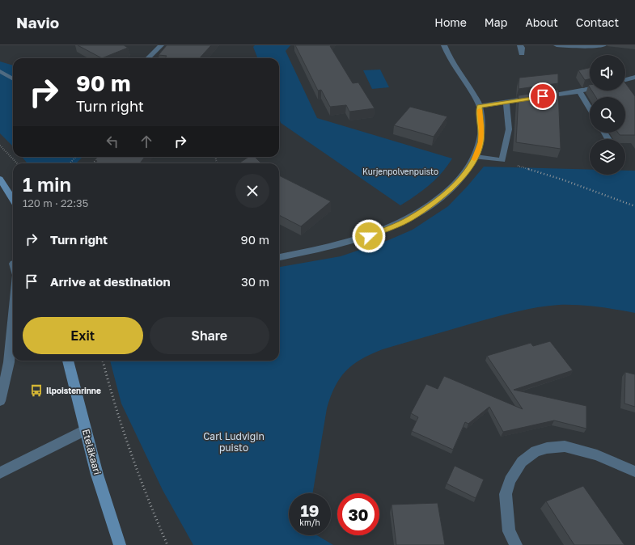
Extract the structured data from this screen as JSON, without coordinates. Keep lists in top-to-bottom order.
{
  "streets": {
    "main road": ["Eteläkaari"]
  },
  "parks": ["Kurjenpolvenpuisto", "Carl Ludvigin puisto"],
  "places": {
    "bus stop": ["Ilpoistenrinne"]
  },
  "page": {
    "header": "Navio",
    "nav": [
      "Home",
      "Map",
      "About",
      "Contact"
    ],
    "turn": ["90 m", "Turn right"],
    "heading": ["1 min", "120 m · 22:35"],
    "list": [
      {
        "name": "Turn right",
        "value": "90 m"
      },
      {
        "name": "Arrive at destination",
        "value": "30 m"
      }
    ],
    "buttons": ["Exit", "Share"],
    "speed": "19 km/h",
    "limit": "30"
  }
}
